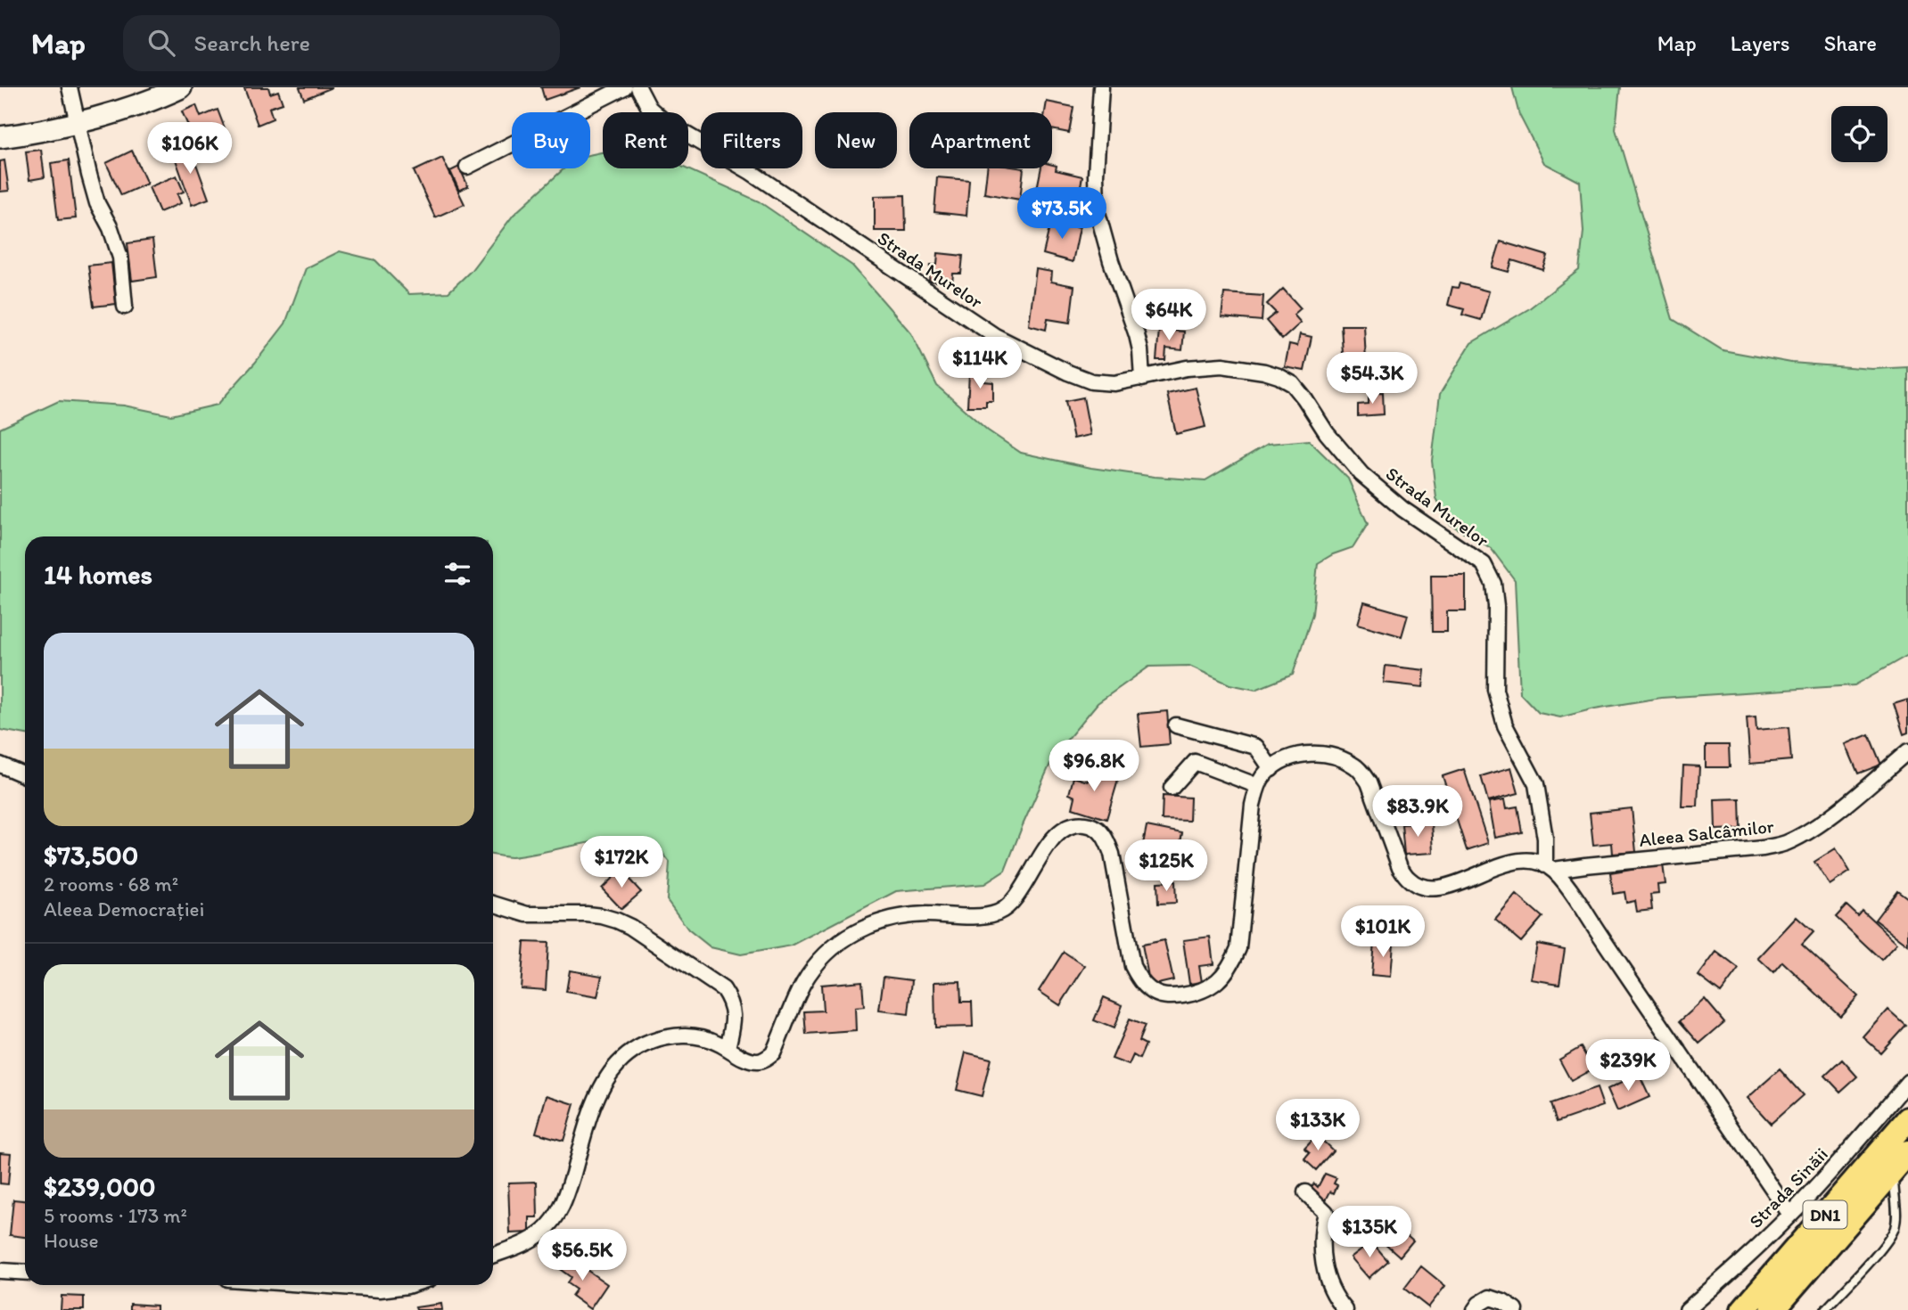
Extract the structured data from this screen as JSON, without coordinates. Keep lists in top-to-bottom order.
{
  "streets": {
    "highway": ["DN1"],
    "street": ["Strada Murelor", "Aleea Salcâmilor", "Strada Sinăii"]
  },
  "crossings": [
    ["Strada Murelor", "Aleea Salcâmilor"]
  ],
  "page": {
    "header": "Map",
    "search": "Search here",
    "nav": ["Map", "Layers", "Share"],
    "chip": [
      "Buy",
      "Rent",
      "Filters",
      "New",
      "Apartment"
    ],
    "price": [
      "$106K",
      "$73.5K",
      "$64K",
      "$114K",
      "$54.3K",
      "$96.8K",
      "$83.9K",
      "$172K",
      "$125K",
      "$101K",
      "$239K",
      "$133K",
      "$135K",
      "$56.5K"
    ],
    "heading": "14 homes",
    "list": [
      {
        "name": "$73,500",
        "note": "2 rooms · 68 m² · Aleea Democrației"
      },
      {
        "name": "$239,000",
        "note": "5 rooms · 173 m² · House"
      }
    ]
  }
}
